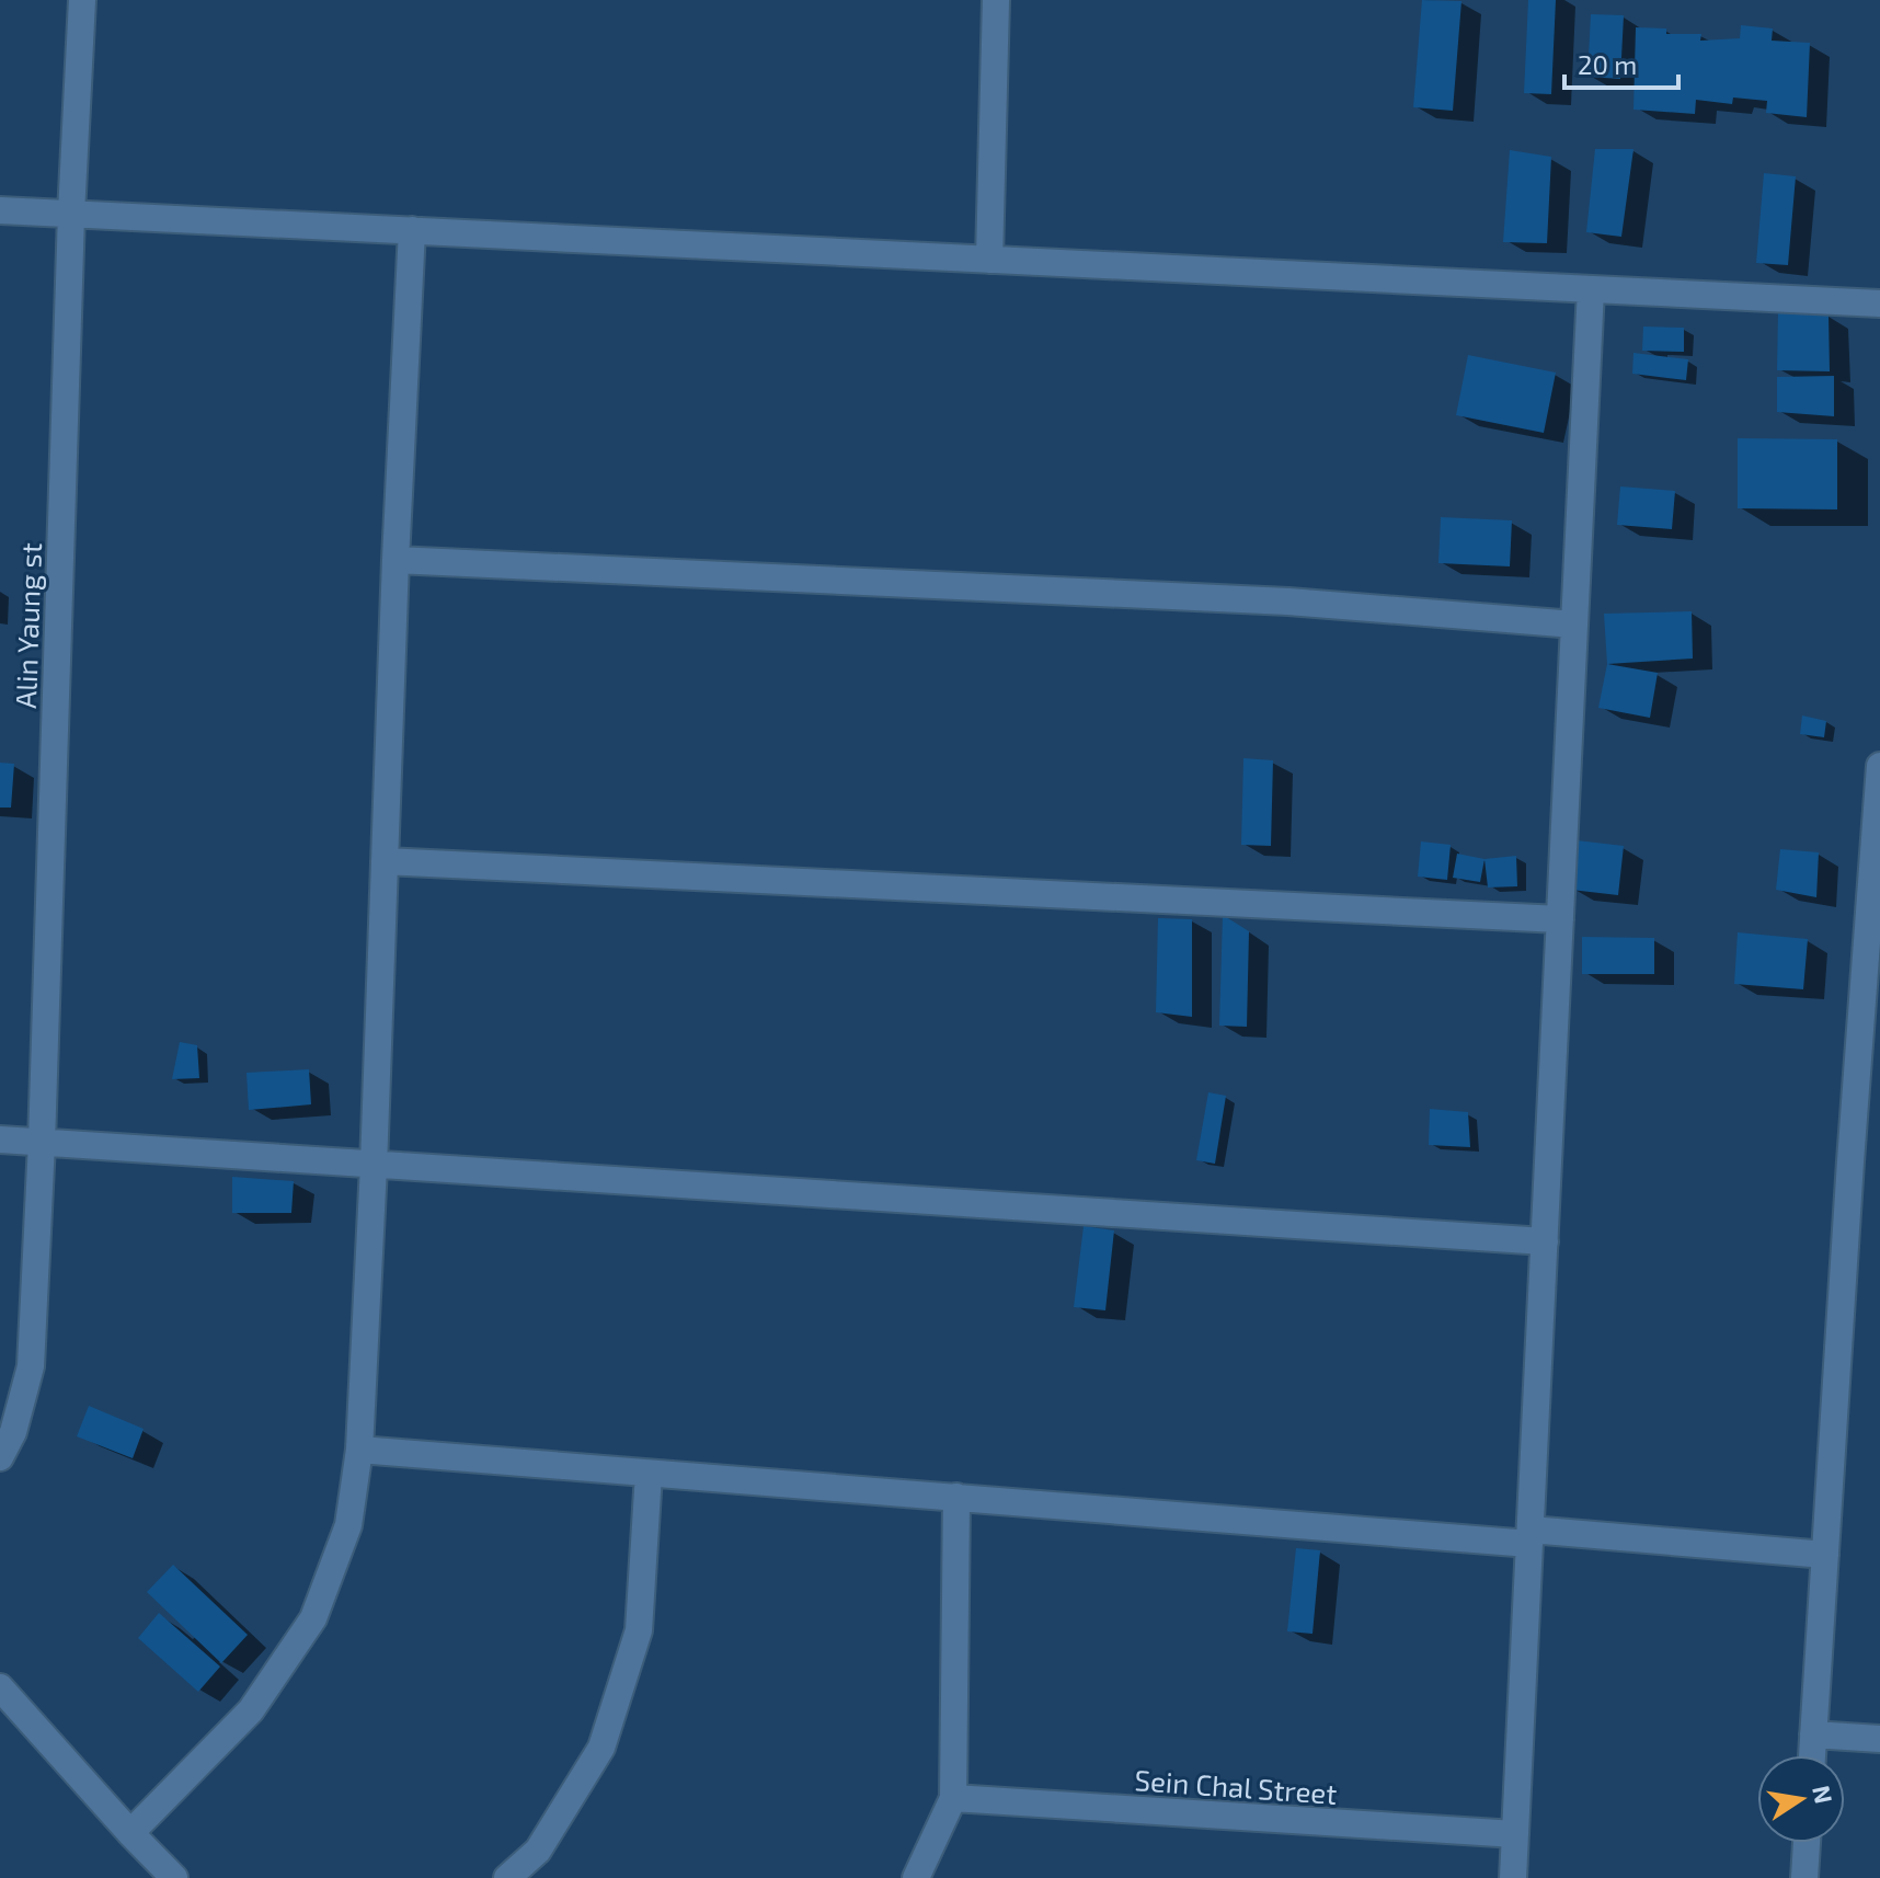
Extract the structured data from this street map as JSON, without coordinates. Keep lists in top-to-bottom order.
{
  "streets": {
    "street": ["Alin Yaung st", "Sein Chal Street"]
  },
  "scale_bar": "20 m",
  "north": "right"
}
